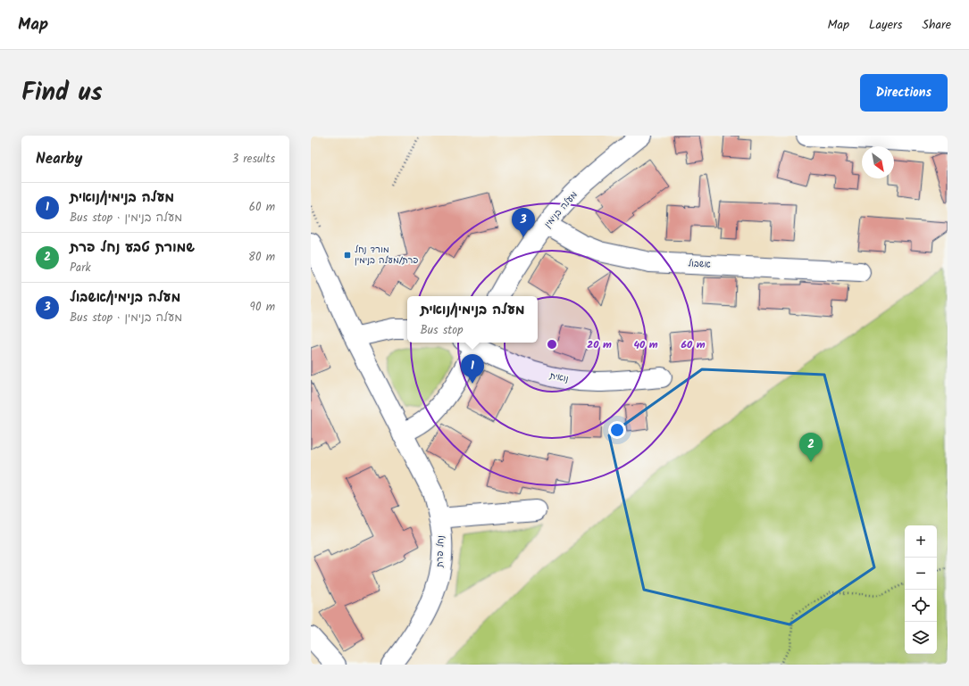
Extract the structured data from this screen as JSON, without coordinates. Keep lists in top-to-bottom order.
{
  "streets": {
    "street": [
      "מעלה בנימין",
      "אשבול",
      "נואית",
      "נחל פרת"
    ]
  },
  "crossings": [
    ["מעלה בנימין", "אשבול"]
  ],
  "places": {
    "transit": ["מורד נחל פרת/מעלה בנימין"]
  },
  "north": "bottom right",
  "page": {
    "header": "Map",
    "nav": ["Map", "Layers", "Share"],
    "title": "Find us",
    "buttons": "Directions",
    "heading": ["Nearby", "3 results"],
    "list": [
      {
        "mark": "1",
        "name": "מעלה בנימין/נואית",
        "note": "Bus stop · מעלה בנימין",
        "value": "60 m"
      },
      {
        "mark": "2",
        "name": "שמורת טבע נחל פרת",
        "note": "Park",
        "value": "80 m"
      },
      {
        "mark": "3",
        "name": "מעלה בנימין/אשבול",
        "note": "Bus stop · מעלה בנימין",
        "value": "90 m"
      }
    ],
    "pins": ["3", "1", "2"],
    "popup": ["מעלה בנימין/נואית", "Bus stop"],
    "map_buttons": ["+", "−"]
  },
  "rings": ["20 m", "40 m", "60 m"]
}
